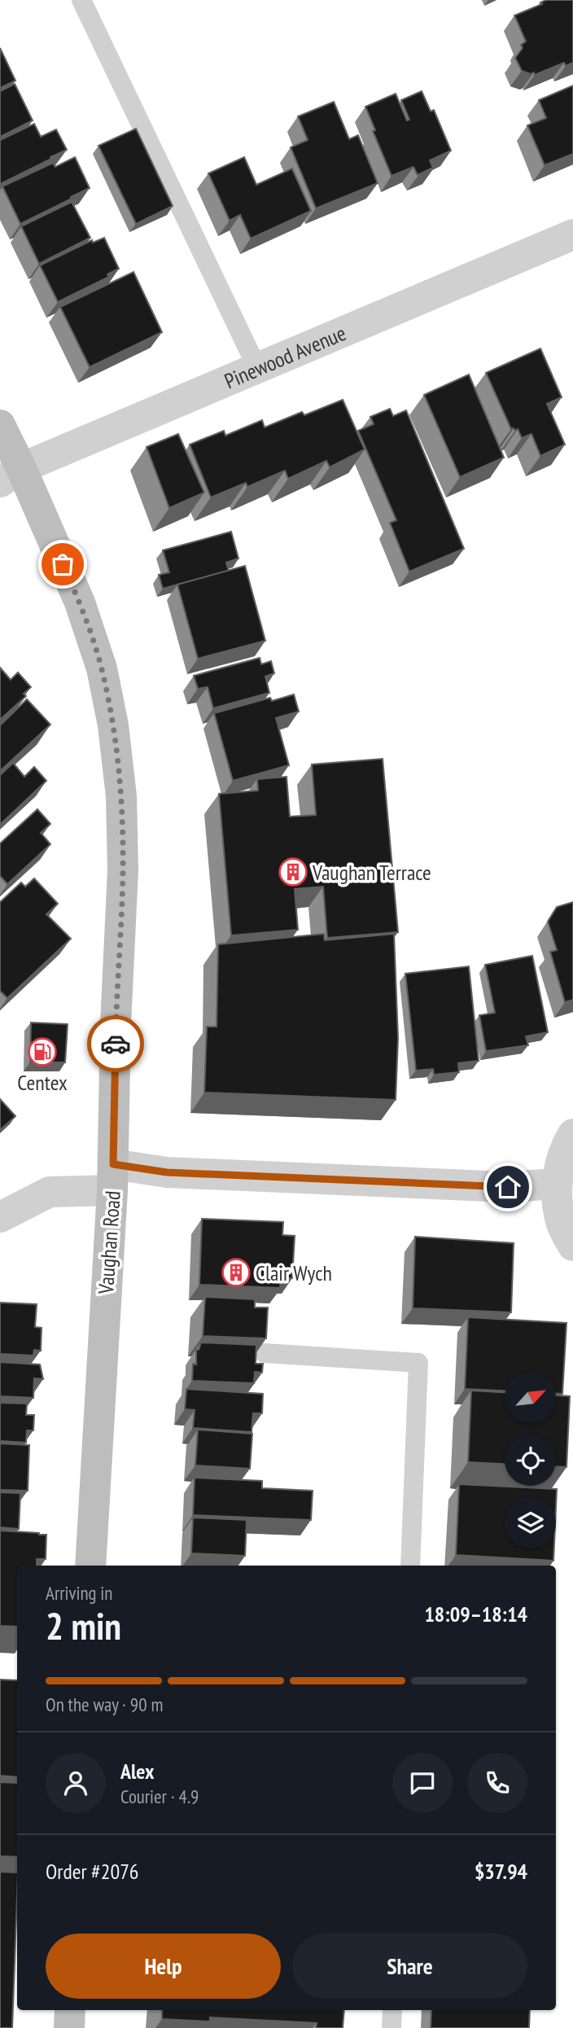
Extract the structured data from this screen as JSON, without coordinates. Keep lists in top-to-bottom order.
{
  "streets": {
    "street": ["Pinewood Avenue", "Vaughan Road"]
  },
  "crossings": [
    ["Pinewood Avenue", "Vaughan Road"]
  ],
  "places": {
    "building": ["Vaughan Terrace", "Clair Wych"],
    "fuel station": ["Centex"]
  },
  "north": "top right",
  "page": {
    "heading": ["2 min", "Arriving in", "18:09–18:14"],
    "panel": [
      "Alex",
      "Courier · 4.9",
      "Order #2076",
      "$37.94"
    ],
    "bar": "On the way · 90 m",
    "buttons": ["Help", "Share"]
  }
}
